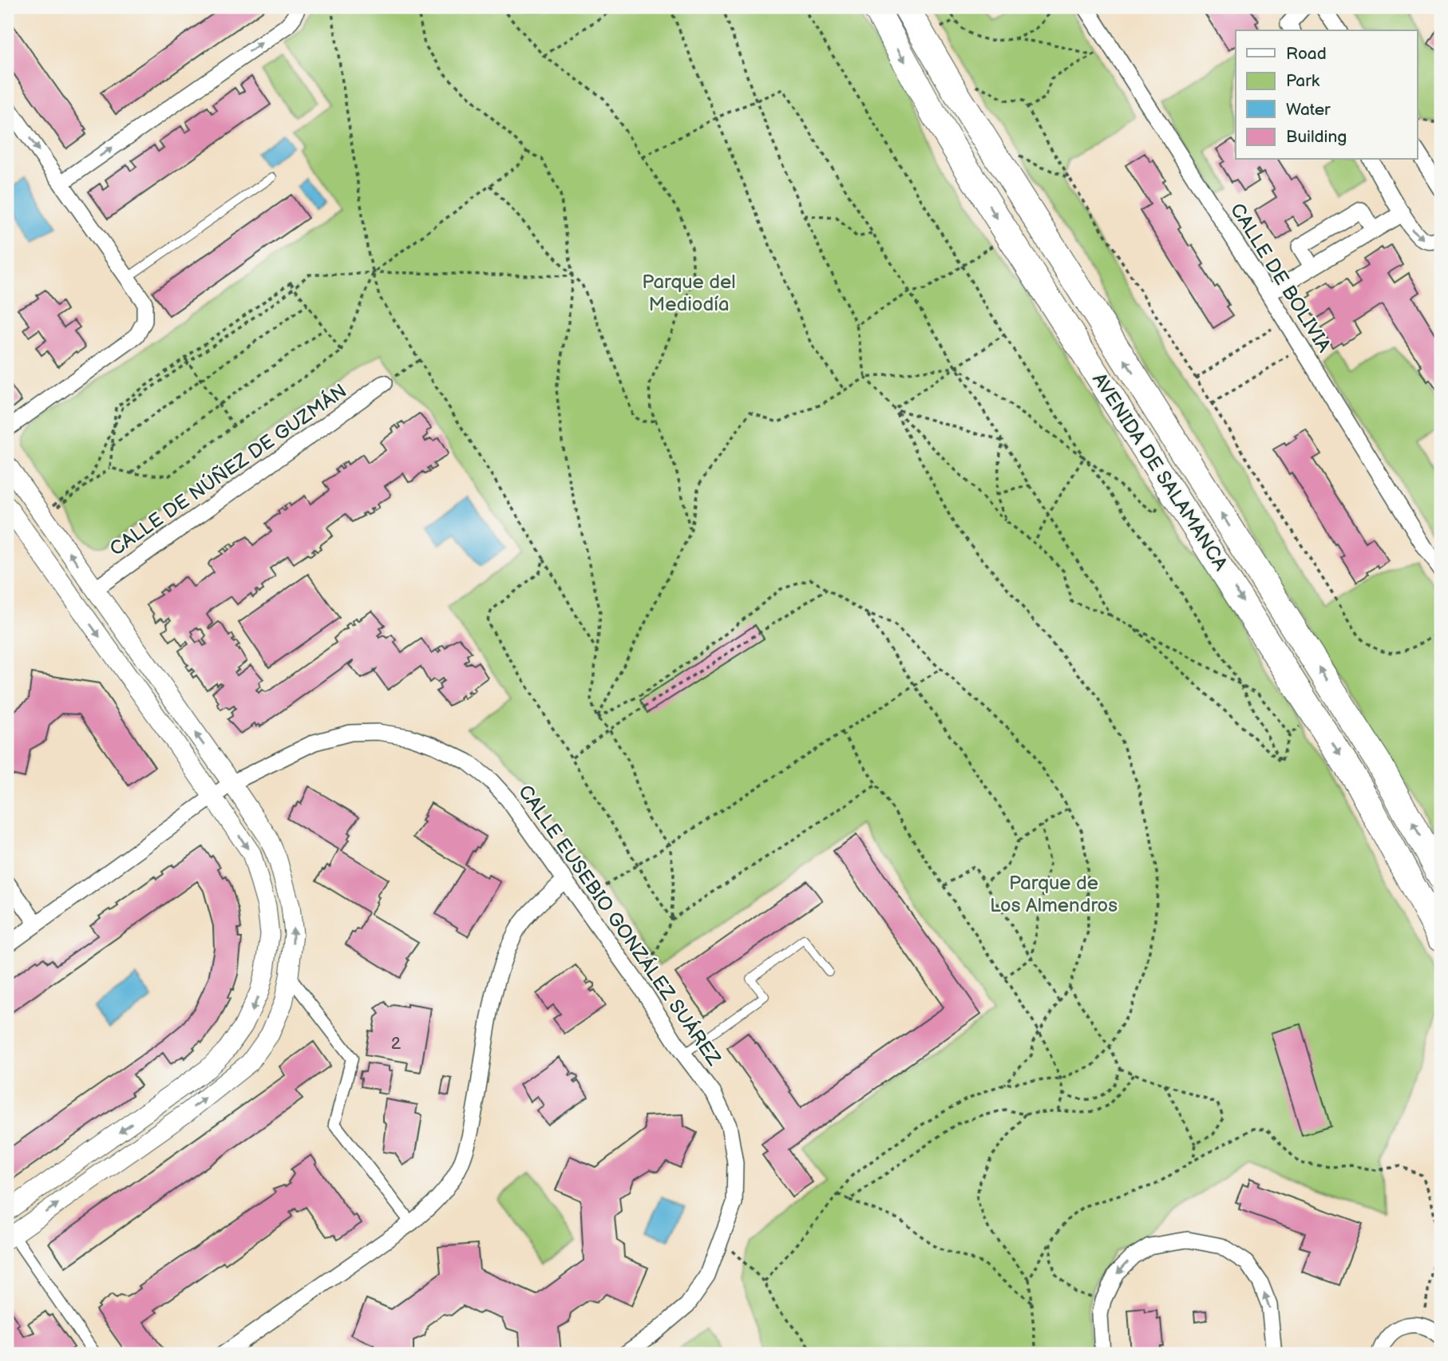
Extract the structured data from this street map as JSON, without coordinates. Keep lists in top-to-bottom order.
{
  "streets": {
    "highway": ["AVENIDA DE SALAMANCA"],
    "street": ["CALLE DE BOLIVIA", "CALLE DE NÚÑEZ DE GUZMÁN", "CALLE EUSEBIO GONZÁLEZ SUÁREZ"]
  },
  "parks": ["Parque del Mediodía", "Parque de Los Almendros"],
  "house_numbers": ["2"],
  "legend": [
    "Road",
    "Park",
    "Water",
    "Building"
  ]
}
